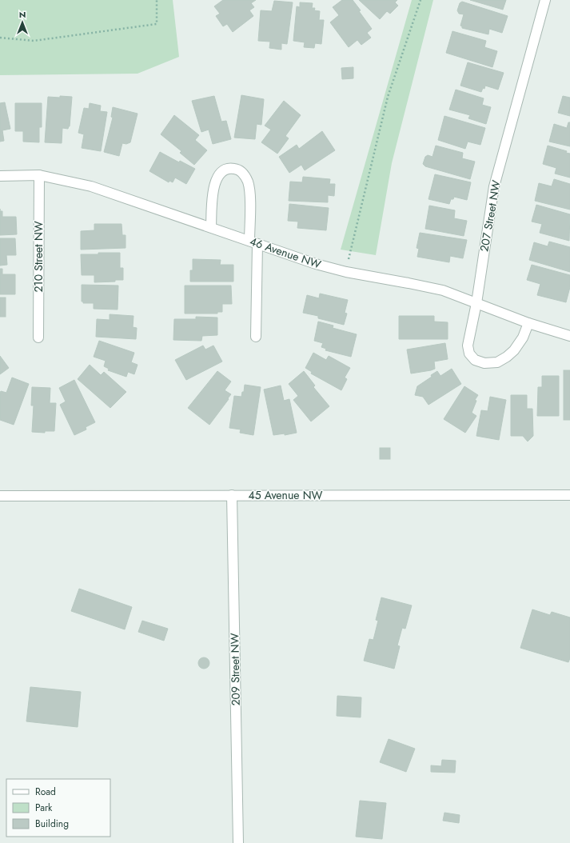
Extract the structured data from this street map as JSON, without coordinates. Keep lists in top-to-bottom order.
{
  "streets": {
    "street": [
      "207 Street NW",
      "46 Avenue NW",
      "210 Street NW",
      "45 Avenue NW",
      "209 Street NW"
    ]
  },
  "crossings": [
    ["207 Street NW", "46 Avenue NW"],
    ["46 Avenue NW", "210 Street NW"],
    ["45 Avenue NW", "209 Street NW"]
  ],
  "legend": ["Road", "Park", "Building"],
  "north": "top"
}
